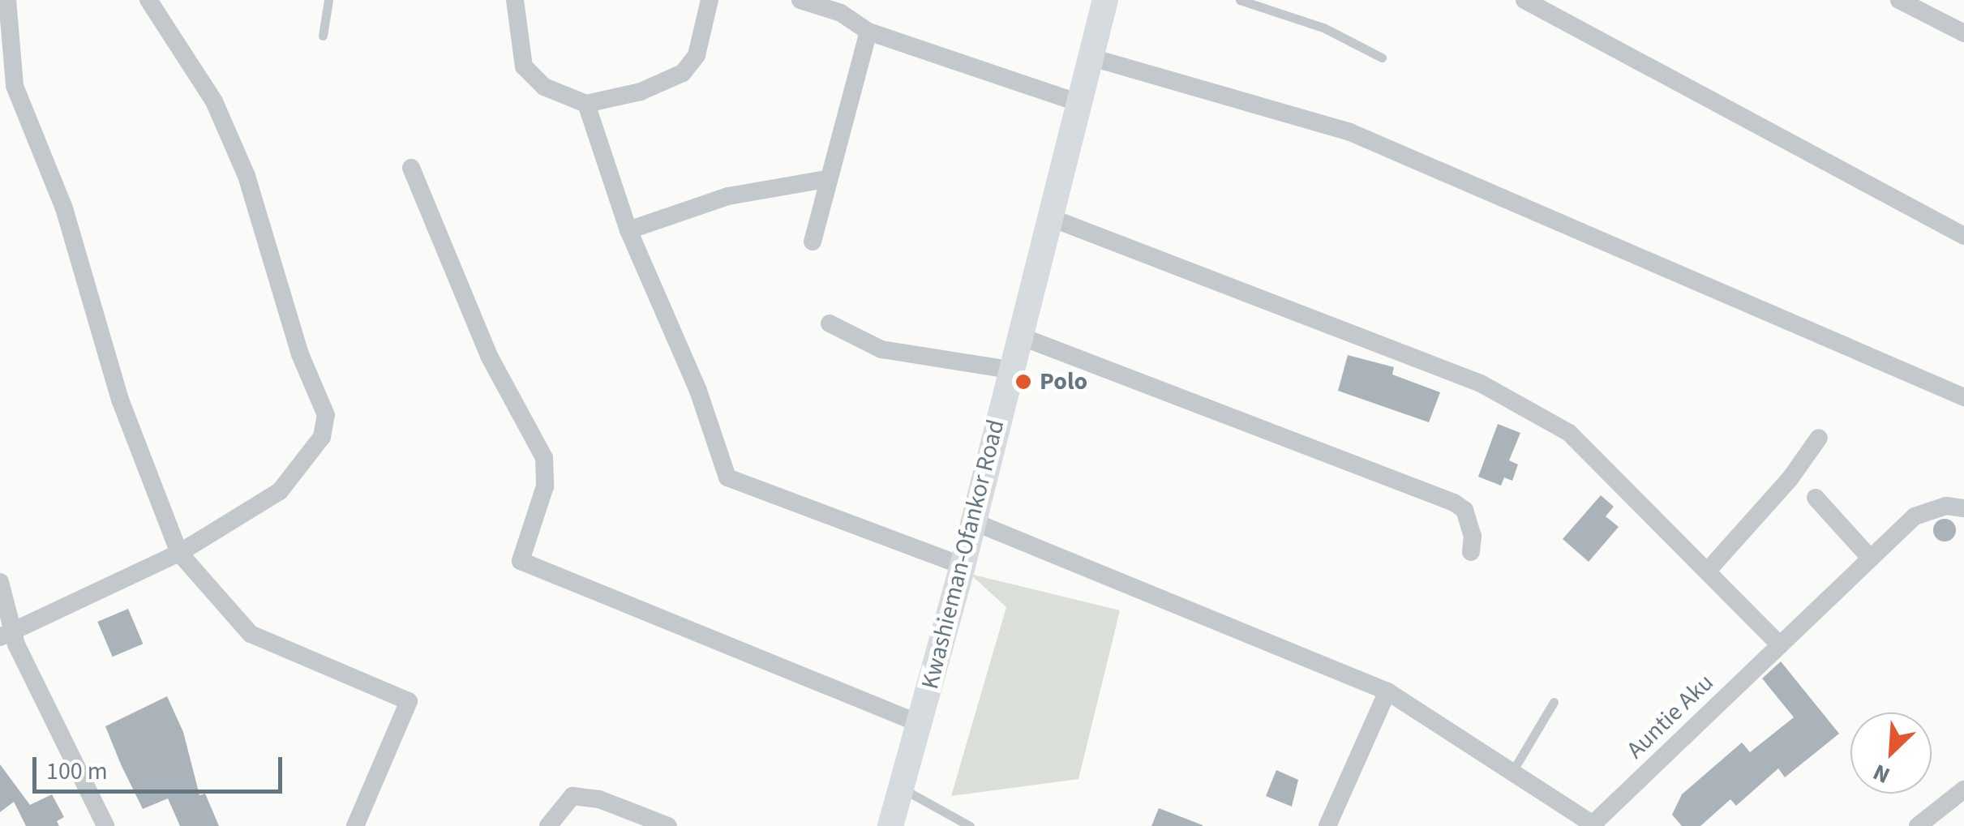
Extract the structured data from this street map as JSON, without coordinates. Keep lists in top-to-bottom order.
{
  "streets": {
    "main road": ["Kwashieman-Ofankor Road"],
    "street": ["Auntie Aku"]
  },
  "places": ["Polo"],
  "scale_bar": "100 m",
  "north": "bottom left"
}
